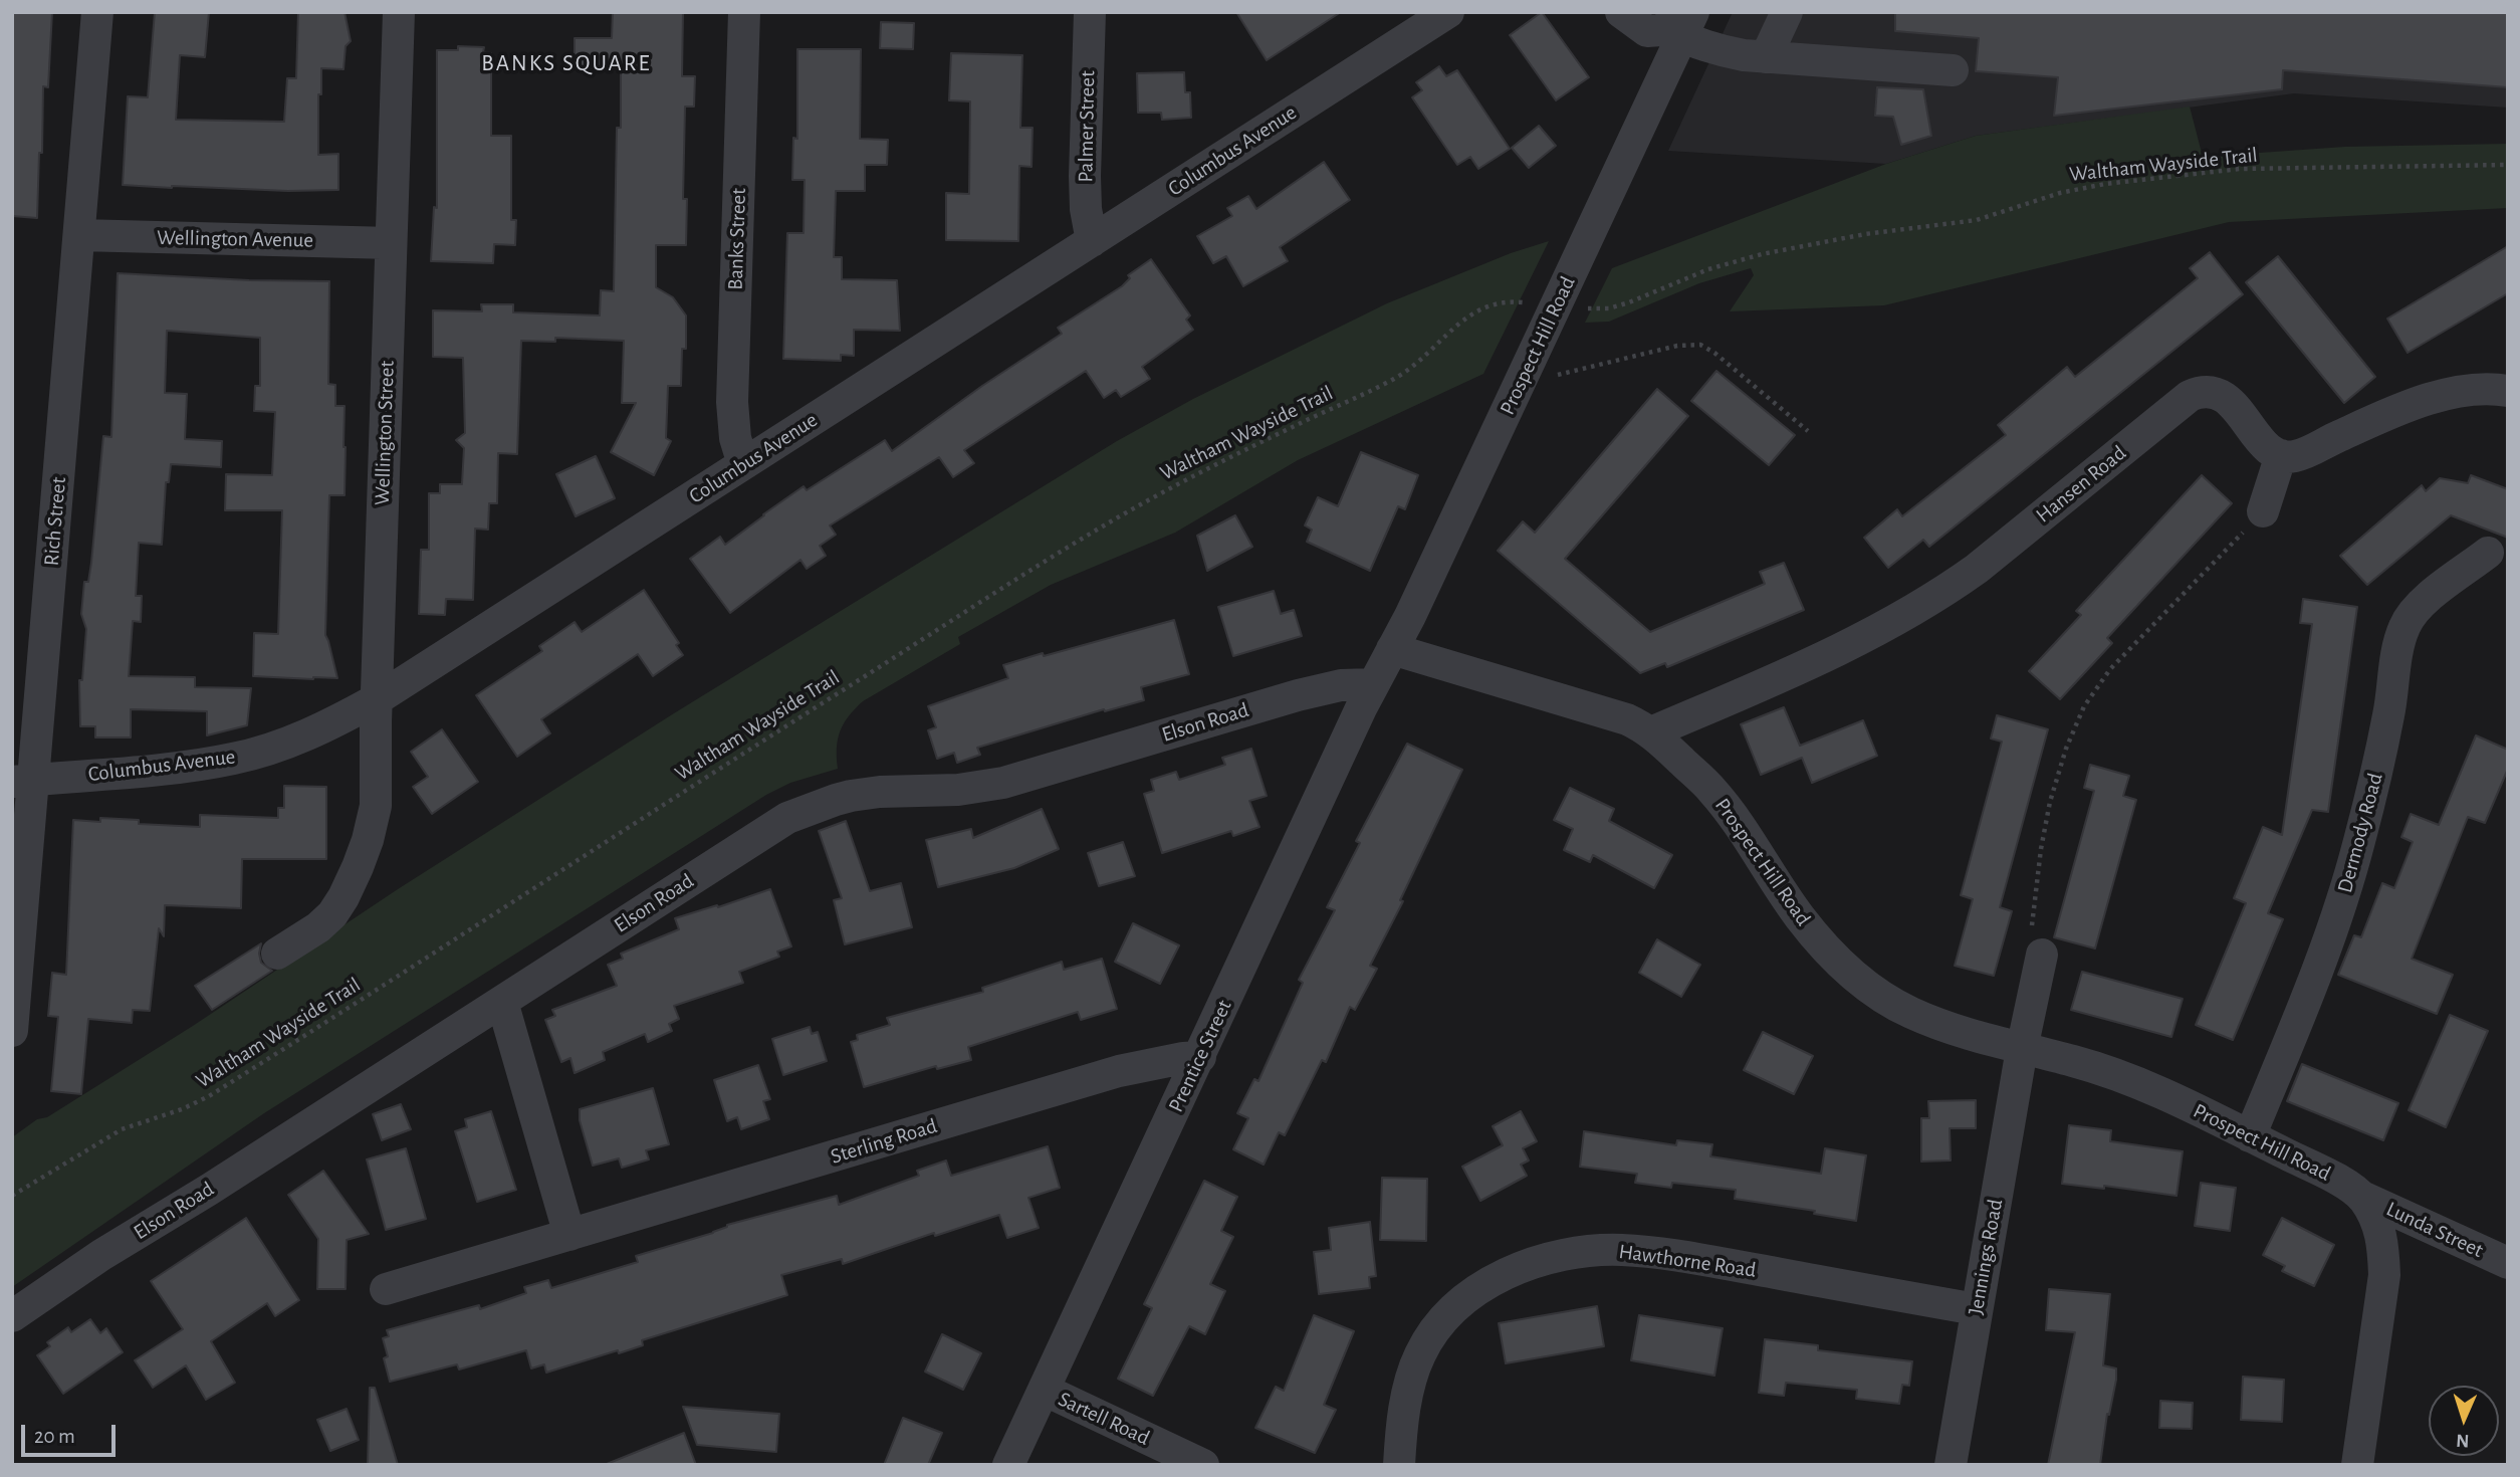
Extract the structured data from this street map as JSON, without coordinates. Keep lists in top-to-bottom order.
{
  "streets": {
    "street": [
      "Palmer Street",
      "Columbus Avenue",
      "Wellington Avenue",
      "Banks Street",
      "Prospect Hill Road",
      "Wellington Street",
      "Hansen Road",
      "Rich Street",
      "Elson Road",
      "Dermody Road",
      "Prentice Street",
      "Sterling Road",
      "Lunda Street",
      "Jennings Road",
      "Hawthorne Road",
      "Sartell Road"
    ],
    "path": ["Waltham Wayside Trail"]
  },
  "crossings": [
    ["Palmer Street", "Columbus Avenue"],
    ["Columbus Avenue", "Banks Street"],
    ["Columbus Avenue", "Wellington Street"],
    ["Columbus Avenue", "Rich Street"],
    ["Wellington Avenue", "Wellington Street"],
    ["Wellington Avenue", "Rich Street"],
    ["Prospect Hill Road", "Hansen Road"],
    ["Prospect Hill Road", "Dermody Road"],
    ["Prospect Hill Road", "Prentice Street"],
    ["Prospect Hill Road", "Lunda Street"],
    ["Prospect Hill Road", "Jennings Road"],
    ["Elson Road", "Prentice Street"],
    ["Prentice Street", "Sterling Road"],
    ["Prentice Street", "Sartell Road"],
    ["Jennings Road", "Hawthorne Road"]
  ],
  "districts": ["BANKS SQUARE"],
  "scale_bar": "20 m",
  "north": "bottom"
}
